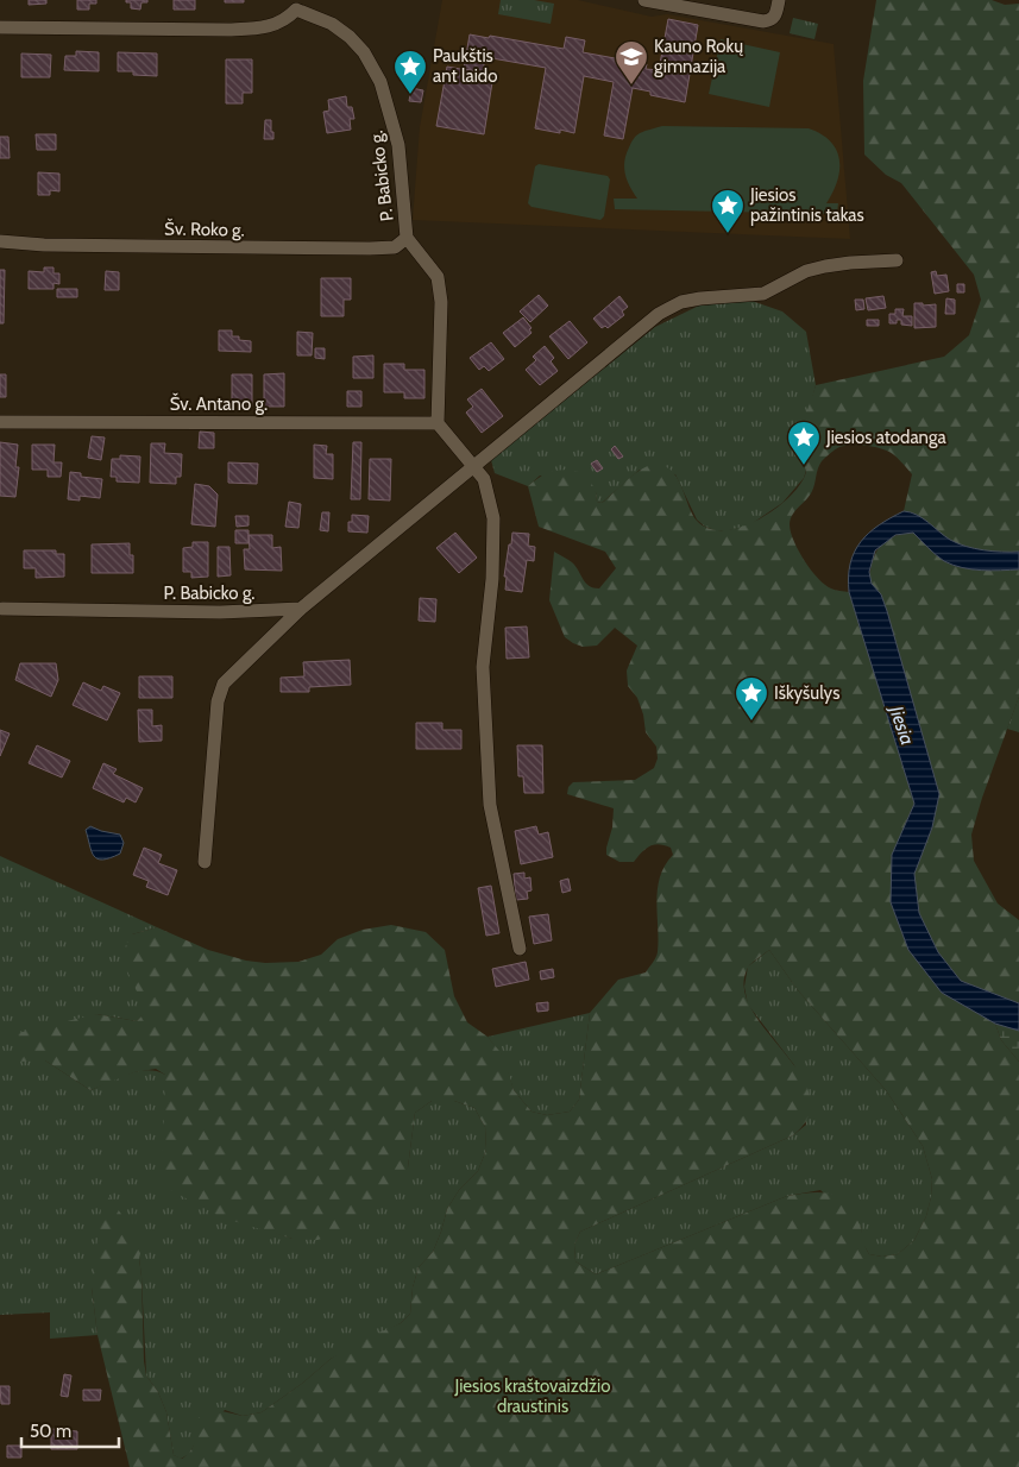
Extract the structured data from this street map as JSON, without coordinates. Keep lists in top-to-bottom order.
{
  "streets": {
    "street": ["P. Babicko g.", "Šv. Roko g.", "Šv. Antano g."]
  },
  "crossings": [
    ["P. Babicko g.", "Šv. Roko g."],
    ["P. Babicko g.", "Šv. Antano g."]
  ],
  "water": ["Jiesia"],
  "parks": ["Jiesios kraštovaizdžio draustinis"],
  "places": {
    "school or university": ["Kauno Rokų gimnazija"],
    "place": [
      "Paukštis ant laido",
      "Jiesios pažintinis takas",
      "Jiesios atodanga",
      "Iškyšulys"
    ]
  },
  "scale_bar": "50 m"
}
